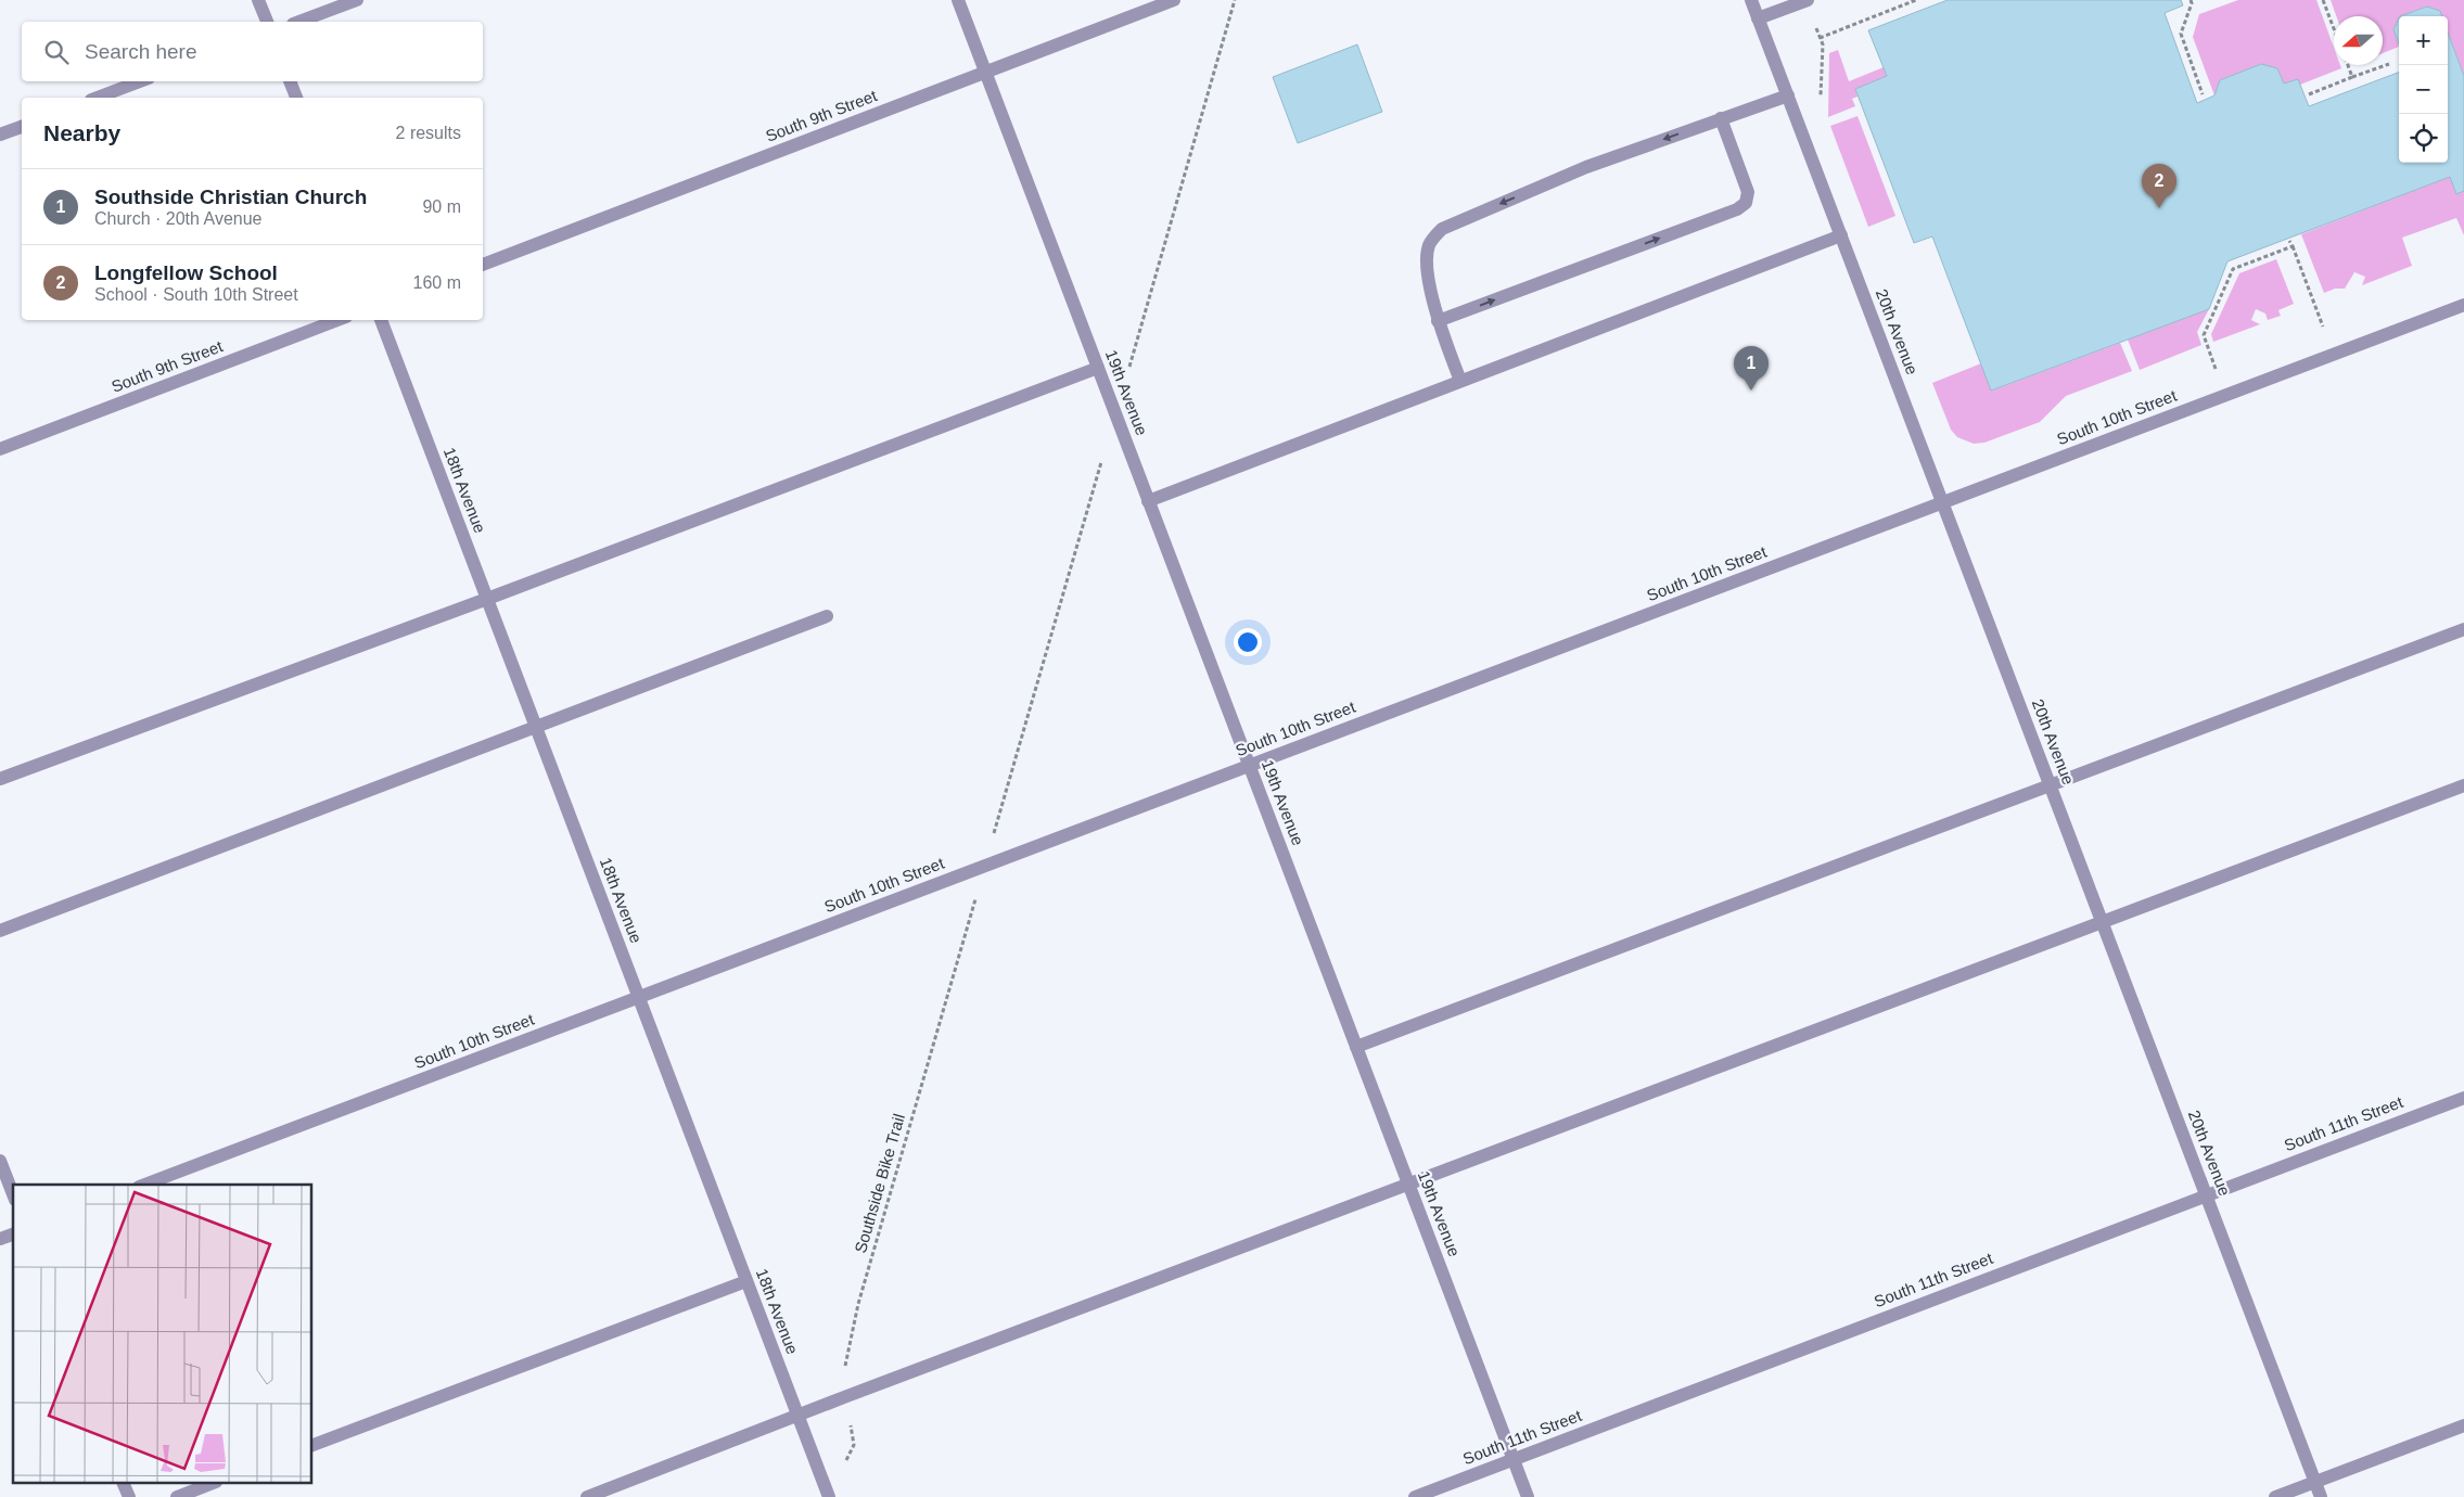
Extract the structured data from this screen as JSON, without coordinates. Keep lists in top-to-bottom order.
{
  "streets": {
    "street": [
      "South 9th Street",
      "20th Avenue",
      "19th Avenue",
      "South 10th Street",
      "18th Avenue",
      "South 11th Street"
    ],
    "path": ["Southside Bike Trail"]
  },
  "crossings": [
    ["South 9th Street", "19th Avenue"],
    ["20th Avenue", "South 10th Street"],
    ["20th Avenue", "South 11th Street"],
    ["19th Avenue", "South 10th Street"],
    ["19th Avenue", "South 11th Street"],
    ["South 10th Street", "18th Avenue"],
    ["South 10th Street", "Southside Bike Trail"],
    ["18th Avenue", "Southside Bike Trail"]
  ],
  "north": "left",
  "page": {
    "map_buttons": ["+", "−"],
    "search": "Search here",
    "heading": ["Nearby", "2 results"],
    "pins": ["2", "1"],
    "list": [
      {
        "mark": "1",
        "name": "Southside Christian Church",
        "note": "Church · 20th Avenue",
        "value": "90 m"
      },
      {
        "mark": "2",
        "name": "Longfellow School",
        "note": "School · South 10th Street",
        "value": "160 m"
      }
    ]
  }
}
